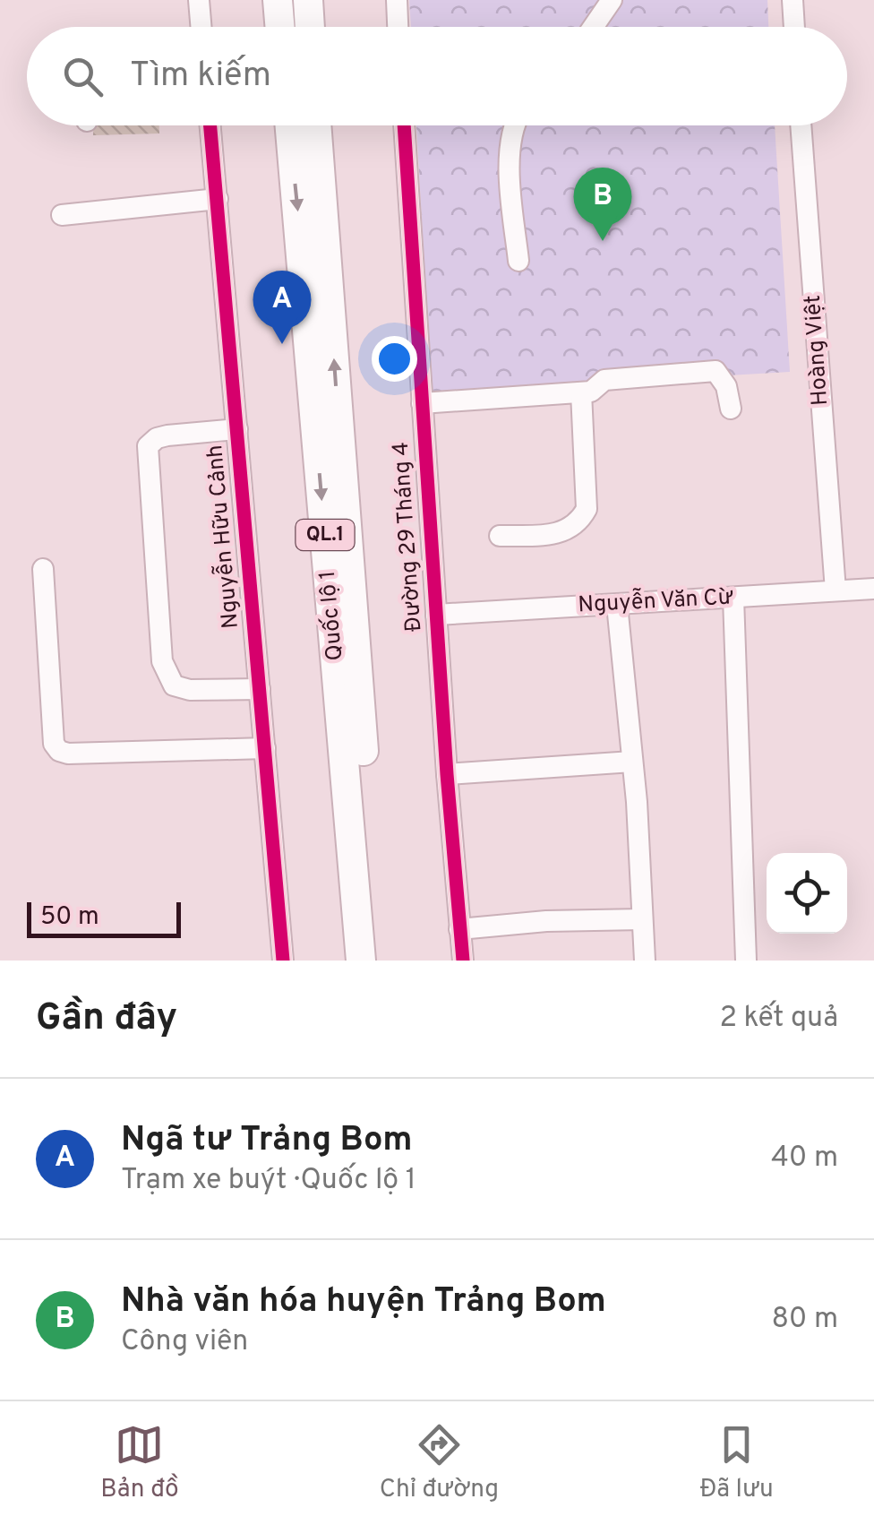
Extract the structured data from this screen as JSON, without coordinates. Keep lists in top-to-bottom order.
{
  "streets": {
    "highway": ["QL.1", "Quốc lộ 1"],
    "street": [
      "Hoàng Việt",
      "Nguyễn Hữu Cảnh",
      "Đường 29 Tháng 4",
      "Nguyễn Văn Cừ"
    ]
  },
  "crossings": [
    ["Hoàng Việt", "Nguyễn Văn Cừ"],
    ["Đường 29 Tháng 4", "Nguyễn Văn Cừ"]
  ],
  "scale_bar": "50 m",
  "page": {
    "search": "Tìm kiếm",
    "pins": ["B", "A"],
    "scale": "50 m",
    "heading": ["Gần đây", "2 kết quả"],
    "list": [
      {
        "mark": "A",
        "name": "Ngã tư Trảng Bom",
        "note": "Trạm xe buýt · Quốc lộ 1",
        "value": "40 m"
      },
      {
        "mark": "B",
        "name": "Nhà văn hóa huyện Trảng Bom",
        "note": "Công viên",
        "value": "80 m"
      }
    ],
    "nav": ["Bản đồ", "Chỉ đường", "Đã lưu"]
  }
}
